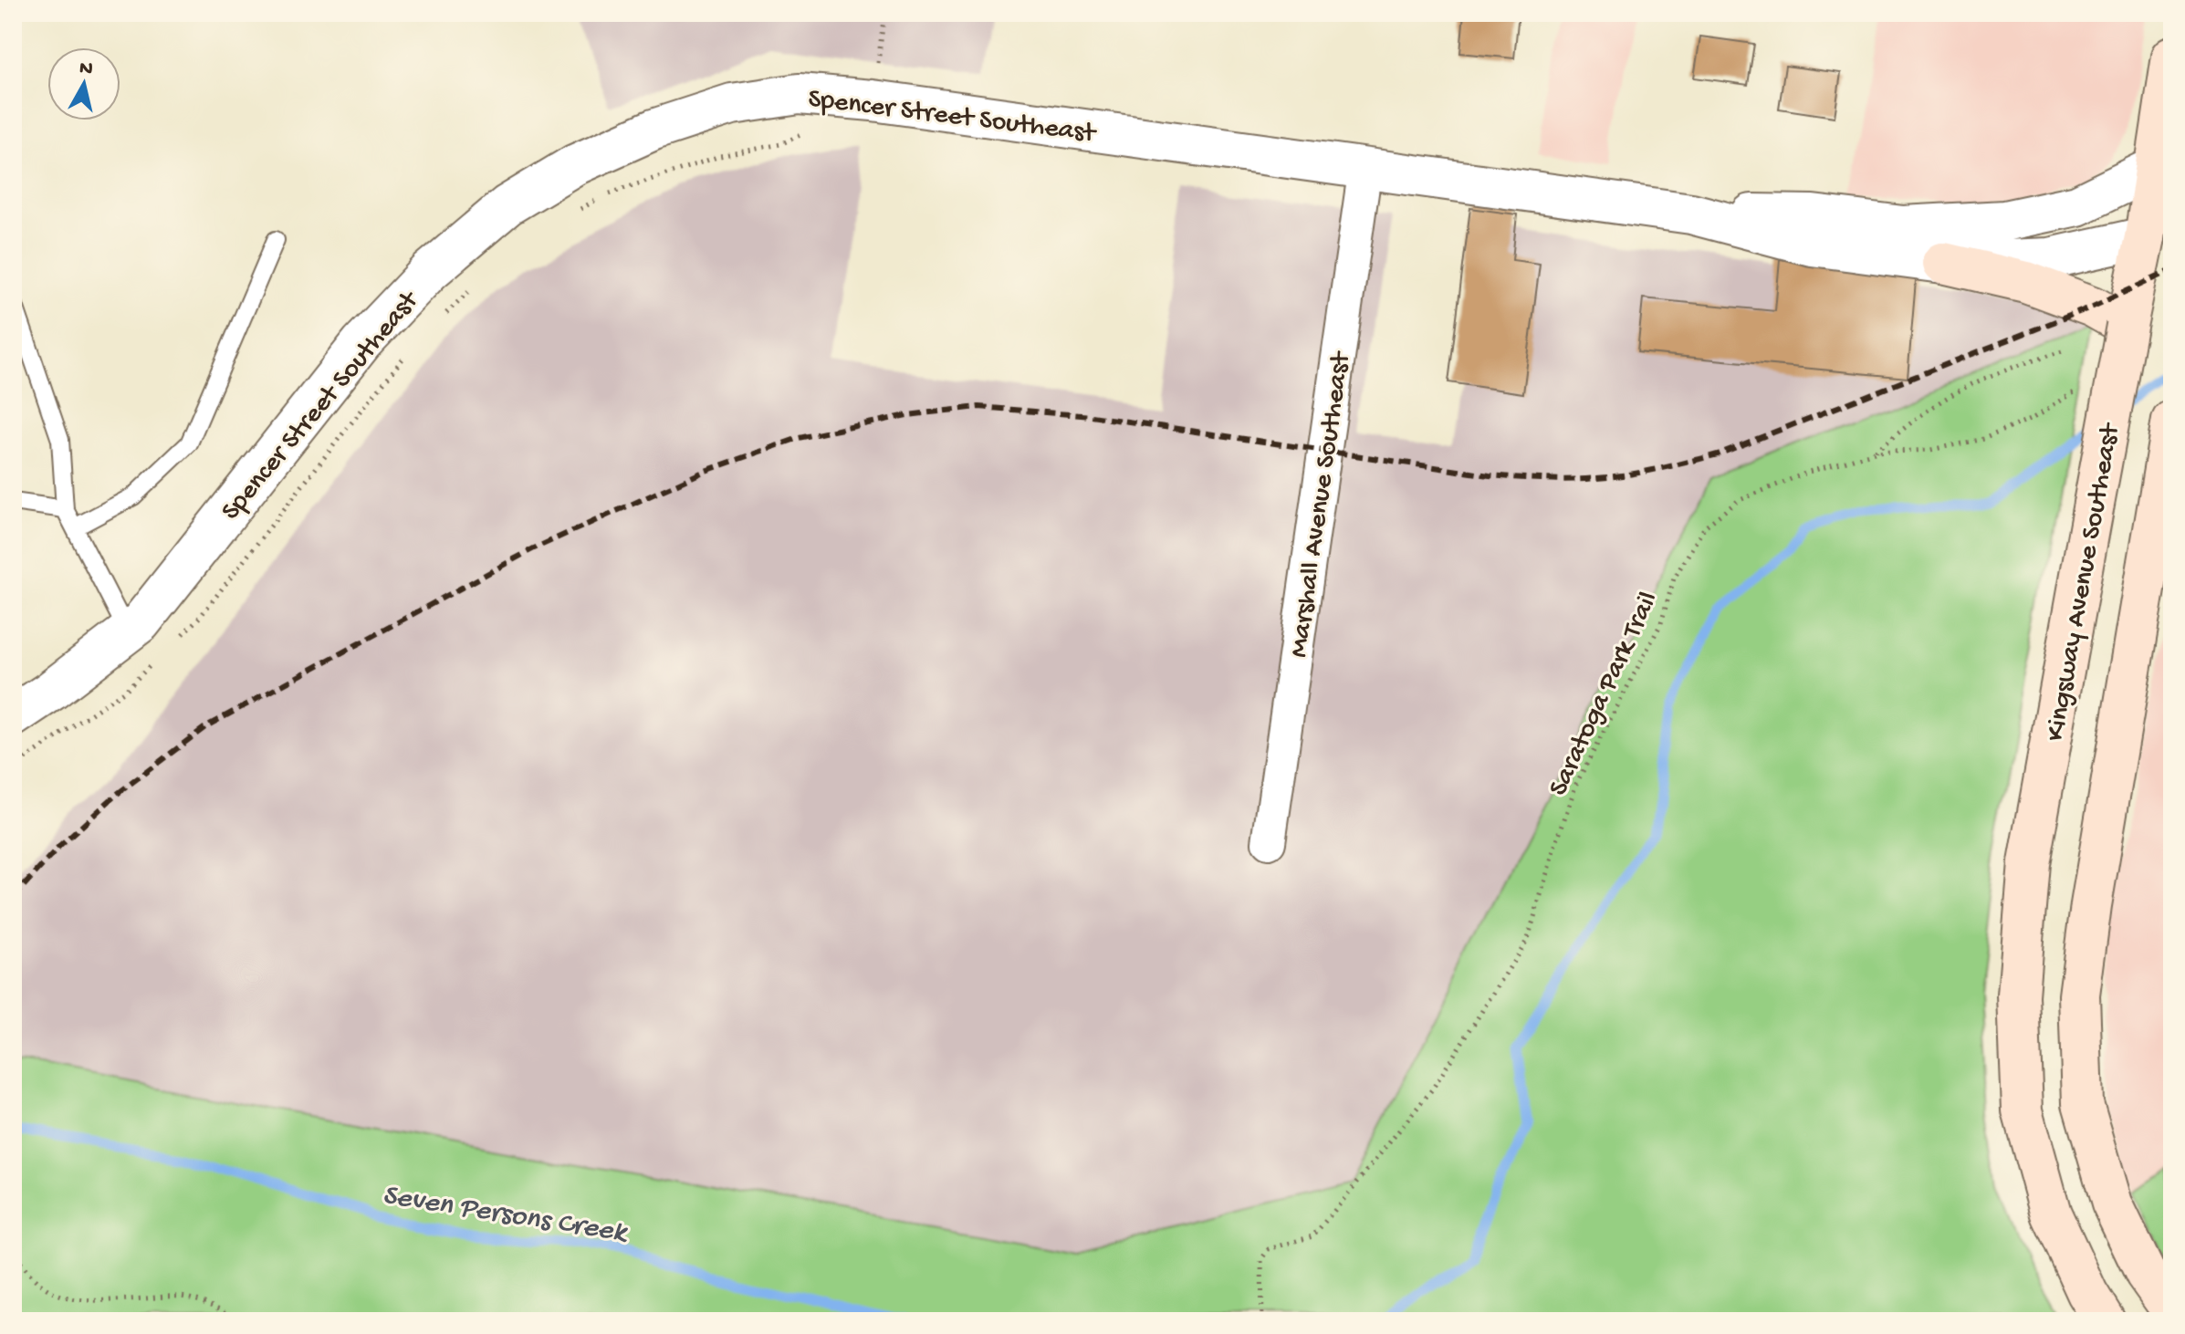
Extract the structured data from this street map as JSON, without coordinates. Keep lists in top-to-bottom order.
{
  "streets": {
    "main road": ["Kingsway Avenue Southeast"],
    "street": ["Spencer Street Southeast", "Marshall Avenue Southeast"],
    "path": ["Saratoga Park Trail"]
  },
  "crossings": [
    ["Spencer Street Southeast", "Marshall Avenue Southeast"],
    ["Spencer Street Southeast", "Kingsway Avenue Southeast"]
  ],
  "water": ["Seven Persons Creek"],
  "north": "top"
}
